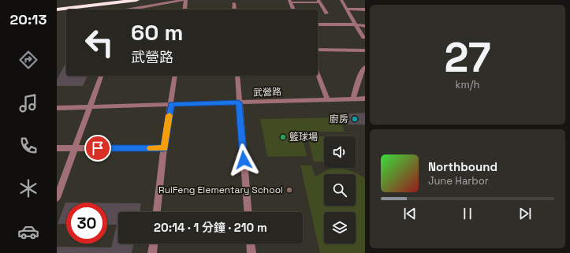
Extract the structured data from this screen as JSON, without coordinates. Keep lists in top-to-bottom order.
{
  "streets": {
    "street": ["武營路"]
  },
  "places": ["廚房", "籃球場", "RuiFeng Elementary School"],
  "page": {
    "tabs": "20:13",
    "tile": ["27", "km/h"],
    "turn": ["60 m", "武營路"],
    "song": ["Northbound", "June Harbor"],
    "limit": "30",
    "trip": "20:14 · 1 分鐘 · 210 m"
  }
}
